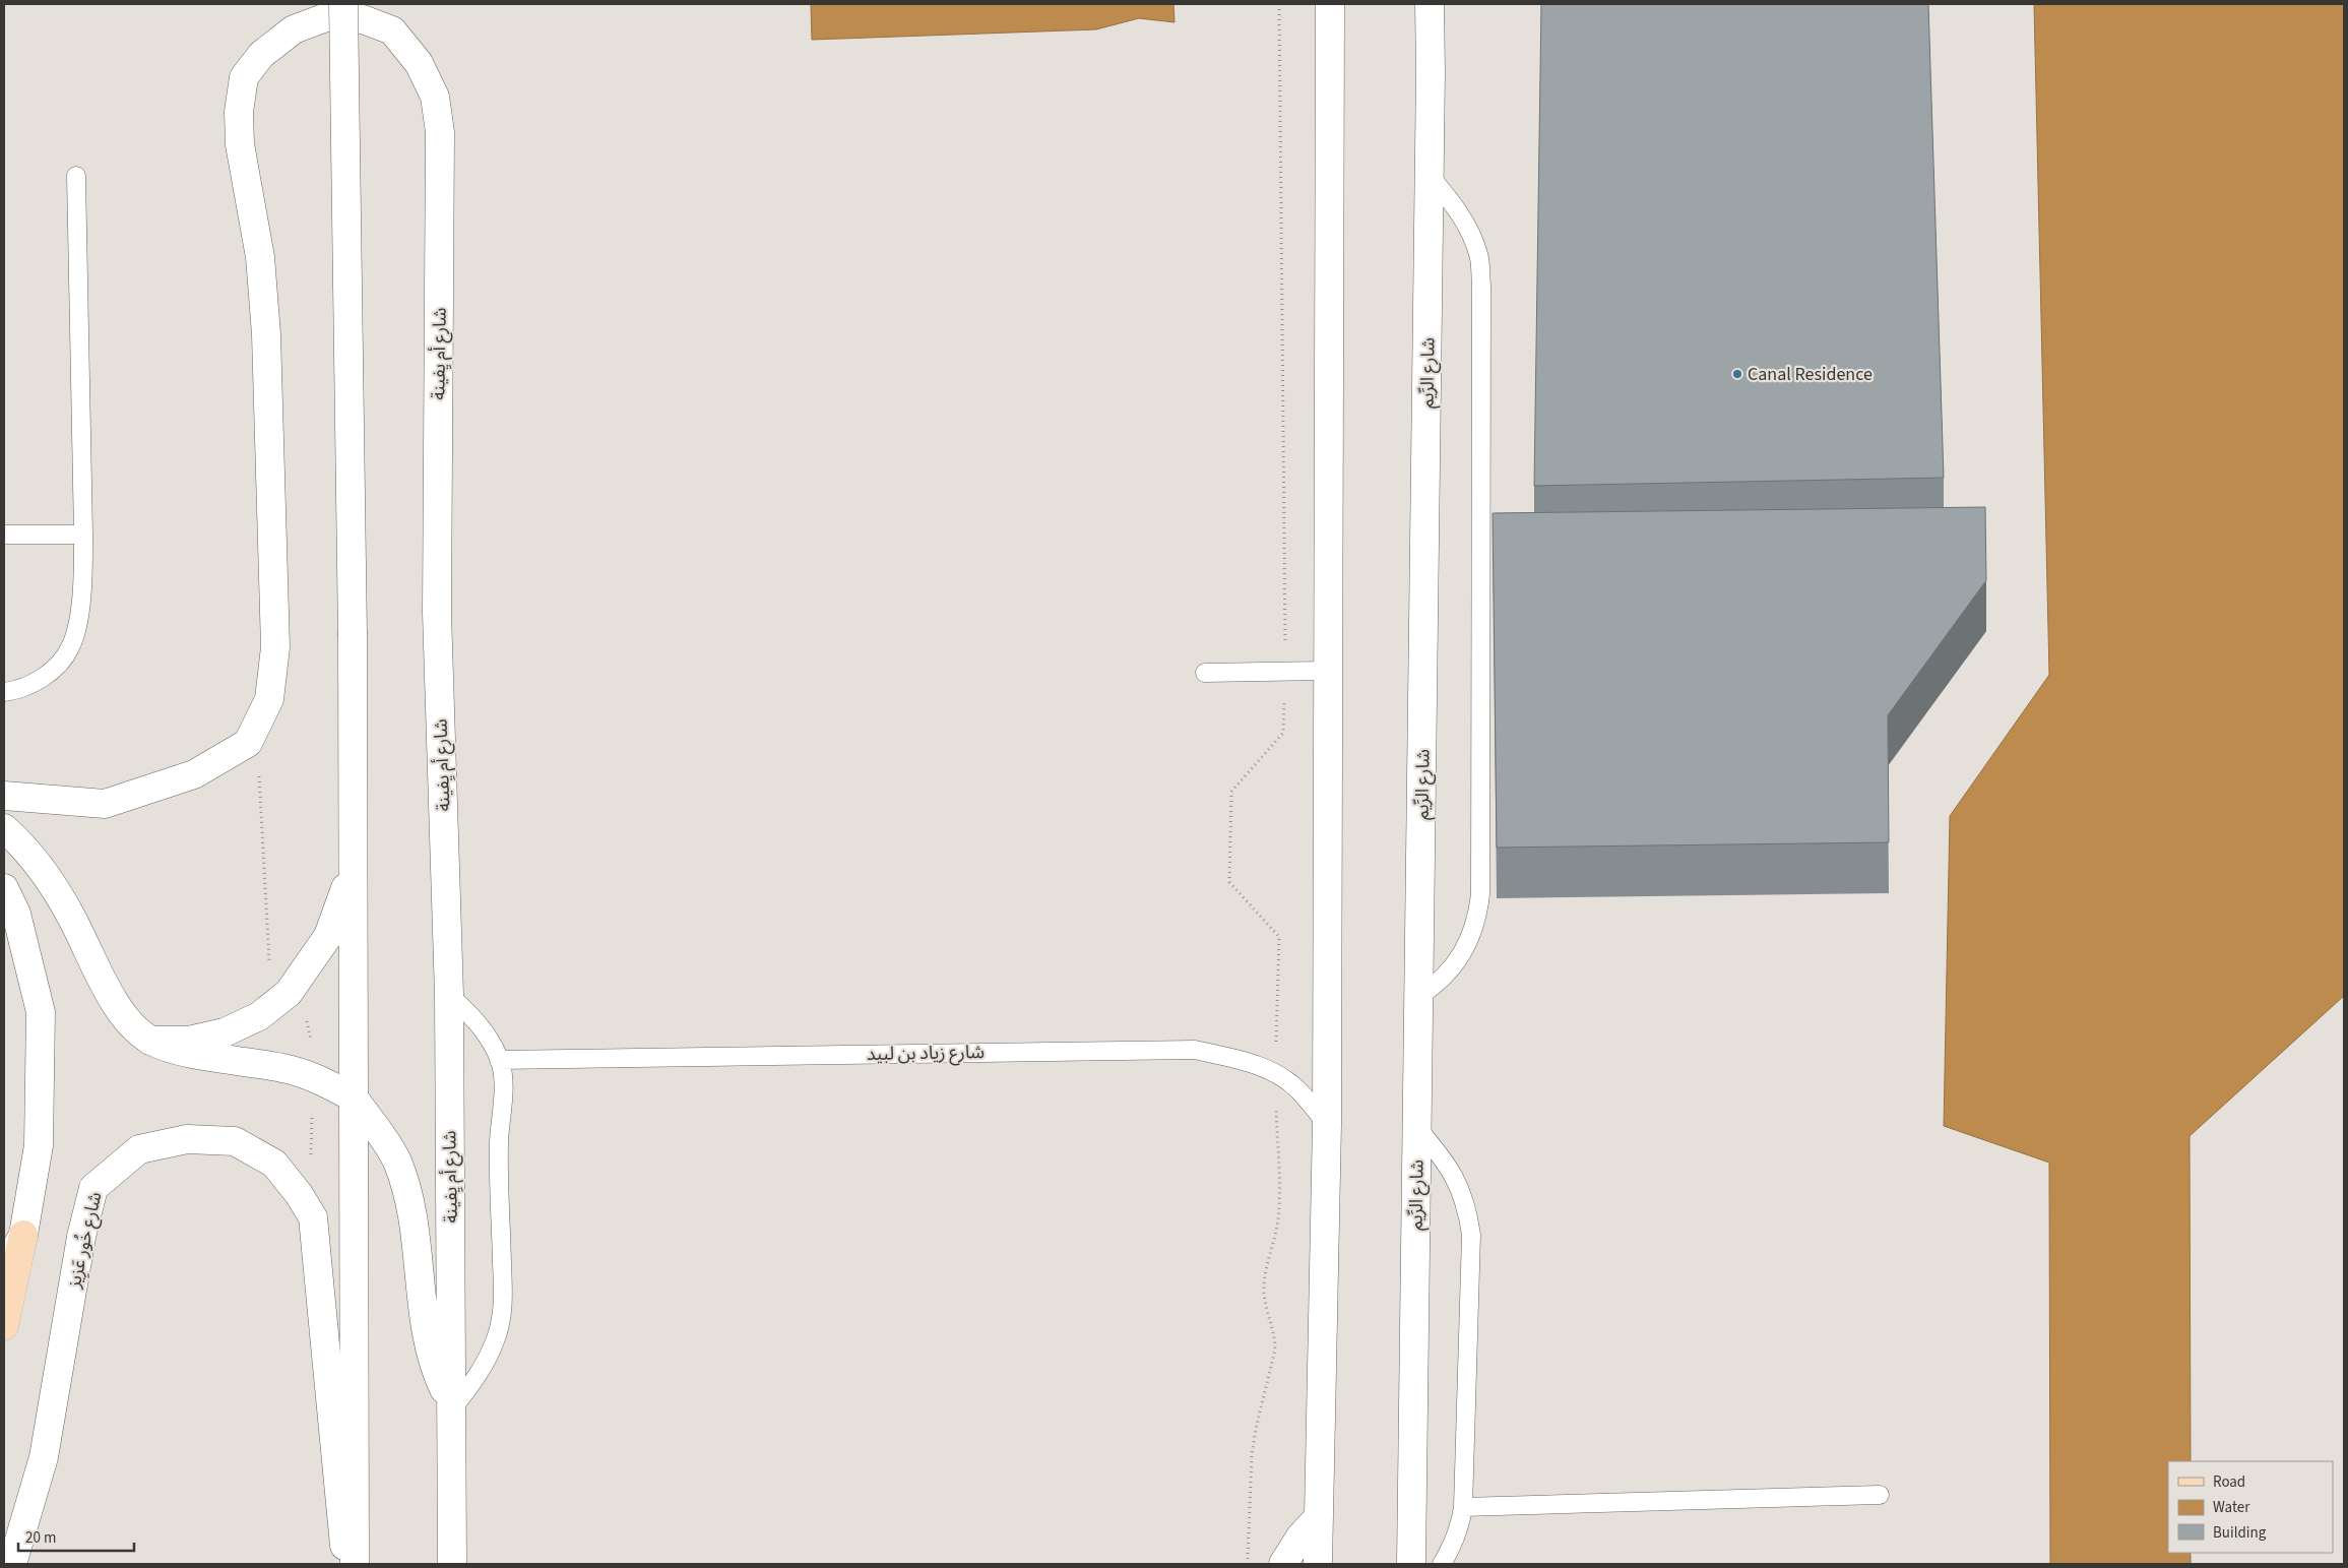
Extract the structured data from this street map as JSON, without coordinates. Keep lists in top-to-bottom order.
{
  "streets": {
    "main road": ["شارع أم يِفينة", "شارع الرِّيم", "شارع خُور عَزِيز"],
    "lane": ["شارع زياد بن لبيد"]
  },
  "places": ["Canal Residence"],
  "legend": ["Road", "Water", "Building"],
  "scale_bar": "20 m"
}
